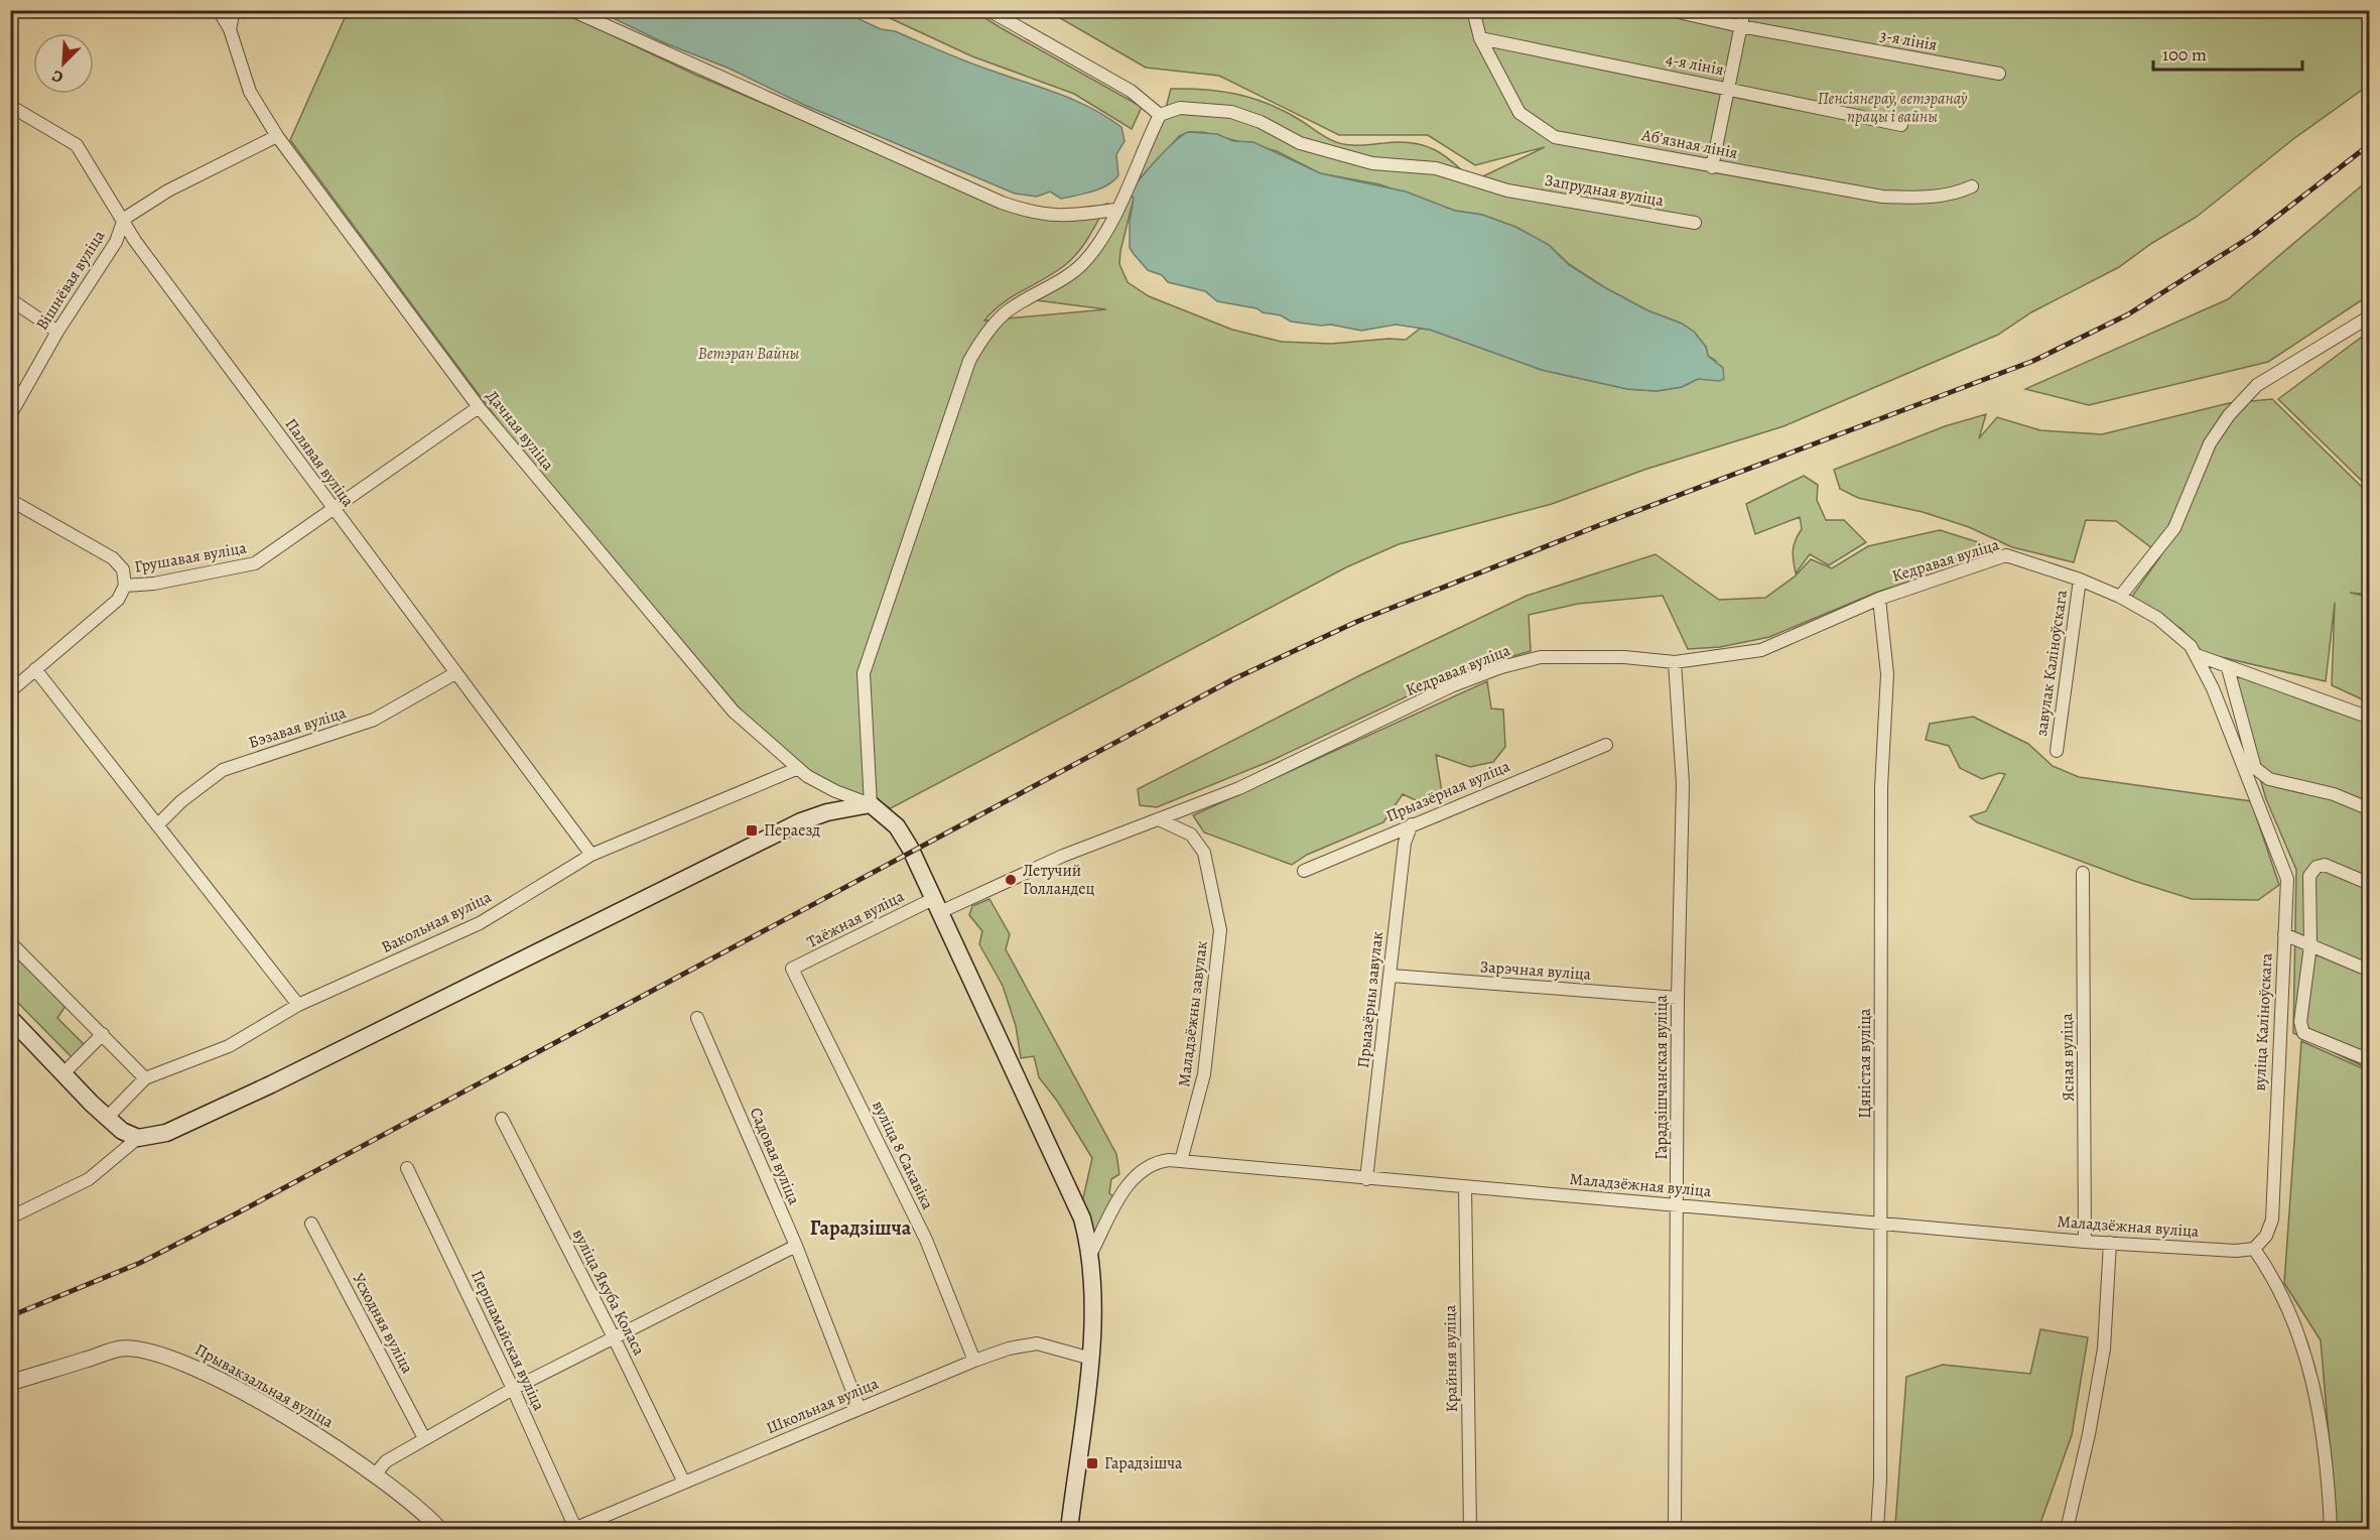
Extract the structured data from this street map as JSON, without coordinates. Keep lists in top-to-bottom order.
{
  "streets": {
    "street": [
      "3-я лінія",
      "4-я лінія",
      "Абʼязная лінія",
      "Запрудная вуліца",
      "Вішнёвая вуліца",
      "Дачная вуліца",
      "Палявая вуліца",
      "Грушавая вуліца",
      "Кедравая вуліца",
      "завулак Каліноўскага",
      "Бэзавая вуліца",
      "Прыазёрная вуліца",
      "Таёжная вуліца",
      "Вакольная вуліца",
      "Зарэчная вуліца",
      "Прыазёрны завулак",
      "Маладзёжны завулак",
      "вуліца Каліноўскага",
      "Ясная вуліца",
      "Цяністая вуліца",
      "Гарадзішчанская вуліца",
      "вуліца 8 Сакавіка",
      "Садовая вуліца",
      "Маладзёжная вуліца",
      "вуліца Якуба Коласа",
      "Усходняя вуліца",
      "Першамайская вуліца",
      "Крайняя вуліца",
      "Прывакзальная вуліца",
      "Школьная вуліца"
    ]
  },
  "crossings": [
    ["4-я лінія", "Абʼязная лінія"],
    ["Вішнёвая вуліца", "Дачная вуліца"],
    ["Вішнёвая вуліца", "Палявая вуліца"],
    ["Дачная вуліца", "Грушавая вуліца"],
    ["Дачная вуліца", "Вакольная вуліца"],
    ["Палявая вуліца", "Грушавая вуліца"],
    ["Палявая вуліца", "Бэзавая вуліца"],
    ["Палявая вуліца", "Вакольная вуліца"],
    ["Кедравая вуліца", "завулак Каліноўскага"],
    ["Кедравая вуліца", "Таёжная вуліца"],
    ["Кедравая вуліца", "Маладзёжны завулак"],
    ["Кедравая вуліца", "вуліца Каліноўскага"],
    ["Кедравая вуліца", "Цяністая вуліца"],
    ["Кедравая вуліца", "Гарадзішчанская вуліца"],
    ["завулак Каліноўскага", "вуліца Каліноўскага"],
    ["Прыазёрная вуліца", "Прыазёрны завулак"],
    ["Таёжная вуліца", "вуліца 8 Сакавіка"],
    ["Зарэчная вуліца", "Прыазёрны завулак"],
    ["Зарэчная вуліца", "Гарадзішчанская вуліца"],
    ["Прыазёрны завулак", "Маладзёжная вуліца"],
    ["Маладзёжны завулак", "Маладзёжная вуліца"],
    ["вуліца Каліноўскага", "Маладзёжная вуліца"],
    ["Ясная вуліца", "Маладзёжная вуліца"],
    ["Цяністая вуліца", "Маладзёжная вуліца"],
    ["Гарадзішчанская вуліца", "Маладзёжная вуліца"],
    ["вуліца 8 Сакавіка", "Школьная вуліца"],
    ["Садовая вуліца", "Школьная вуліца"],
    ["Маладзёжная вуліца", "Крайняя вуліца"],
    ["вуліца Якуба Коласа", "Школьная вуліца"],
    ["Першамайская вуліца", "Школьная вуліца"]
  ],
  "districts": ["Гарадзішча"],
  "parks": ["Пенсіянераў, ветэранаў працы і вайны", "Ветэран Вайны"],
  "places": {
    "transit": ["Пераезд", "Гарадзішча"],
    "other": ["Летучий Голландец"]
  },
  "scale_bar": "100 m",
  "north": "bottom left"
}
